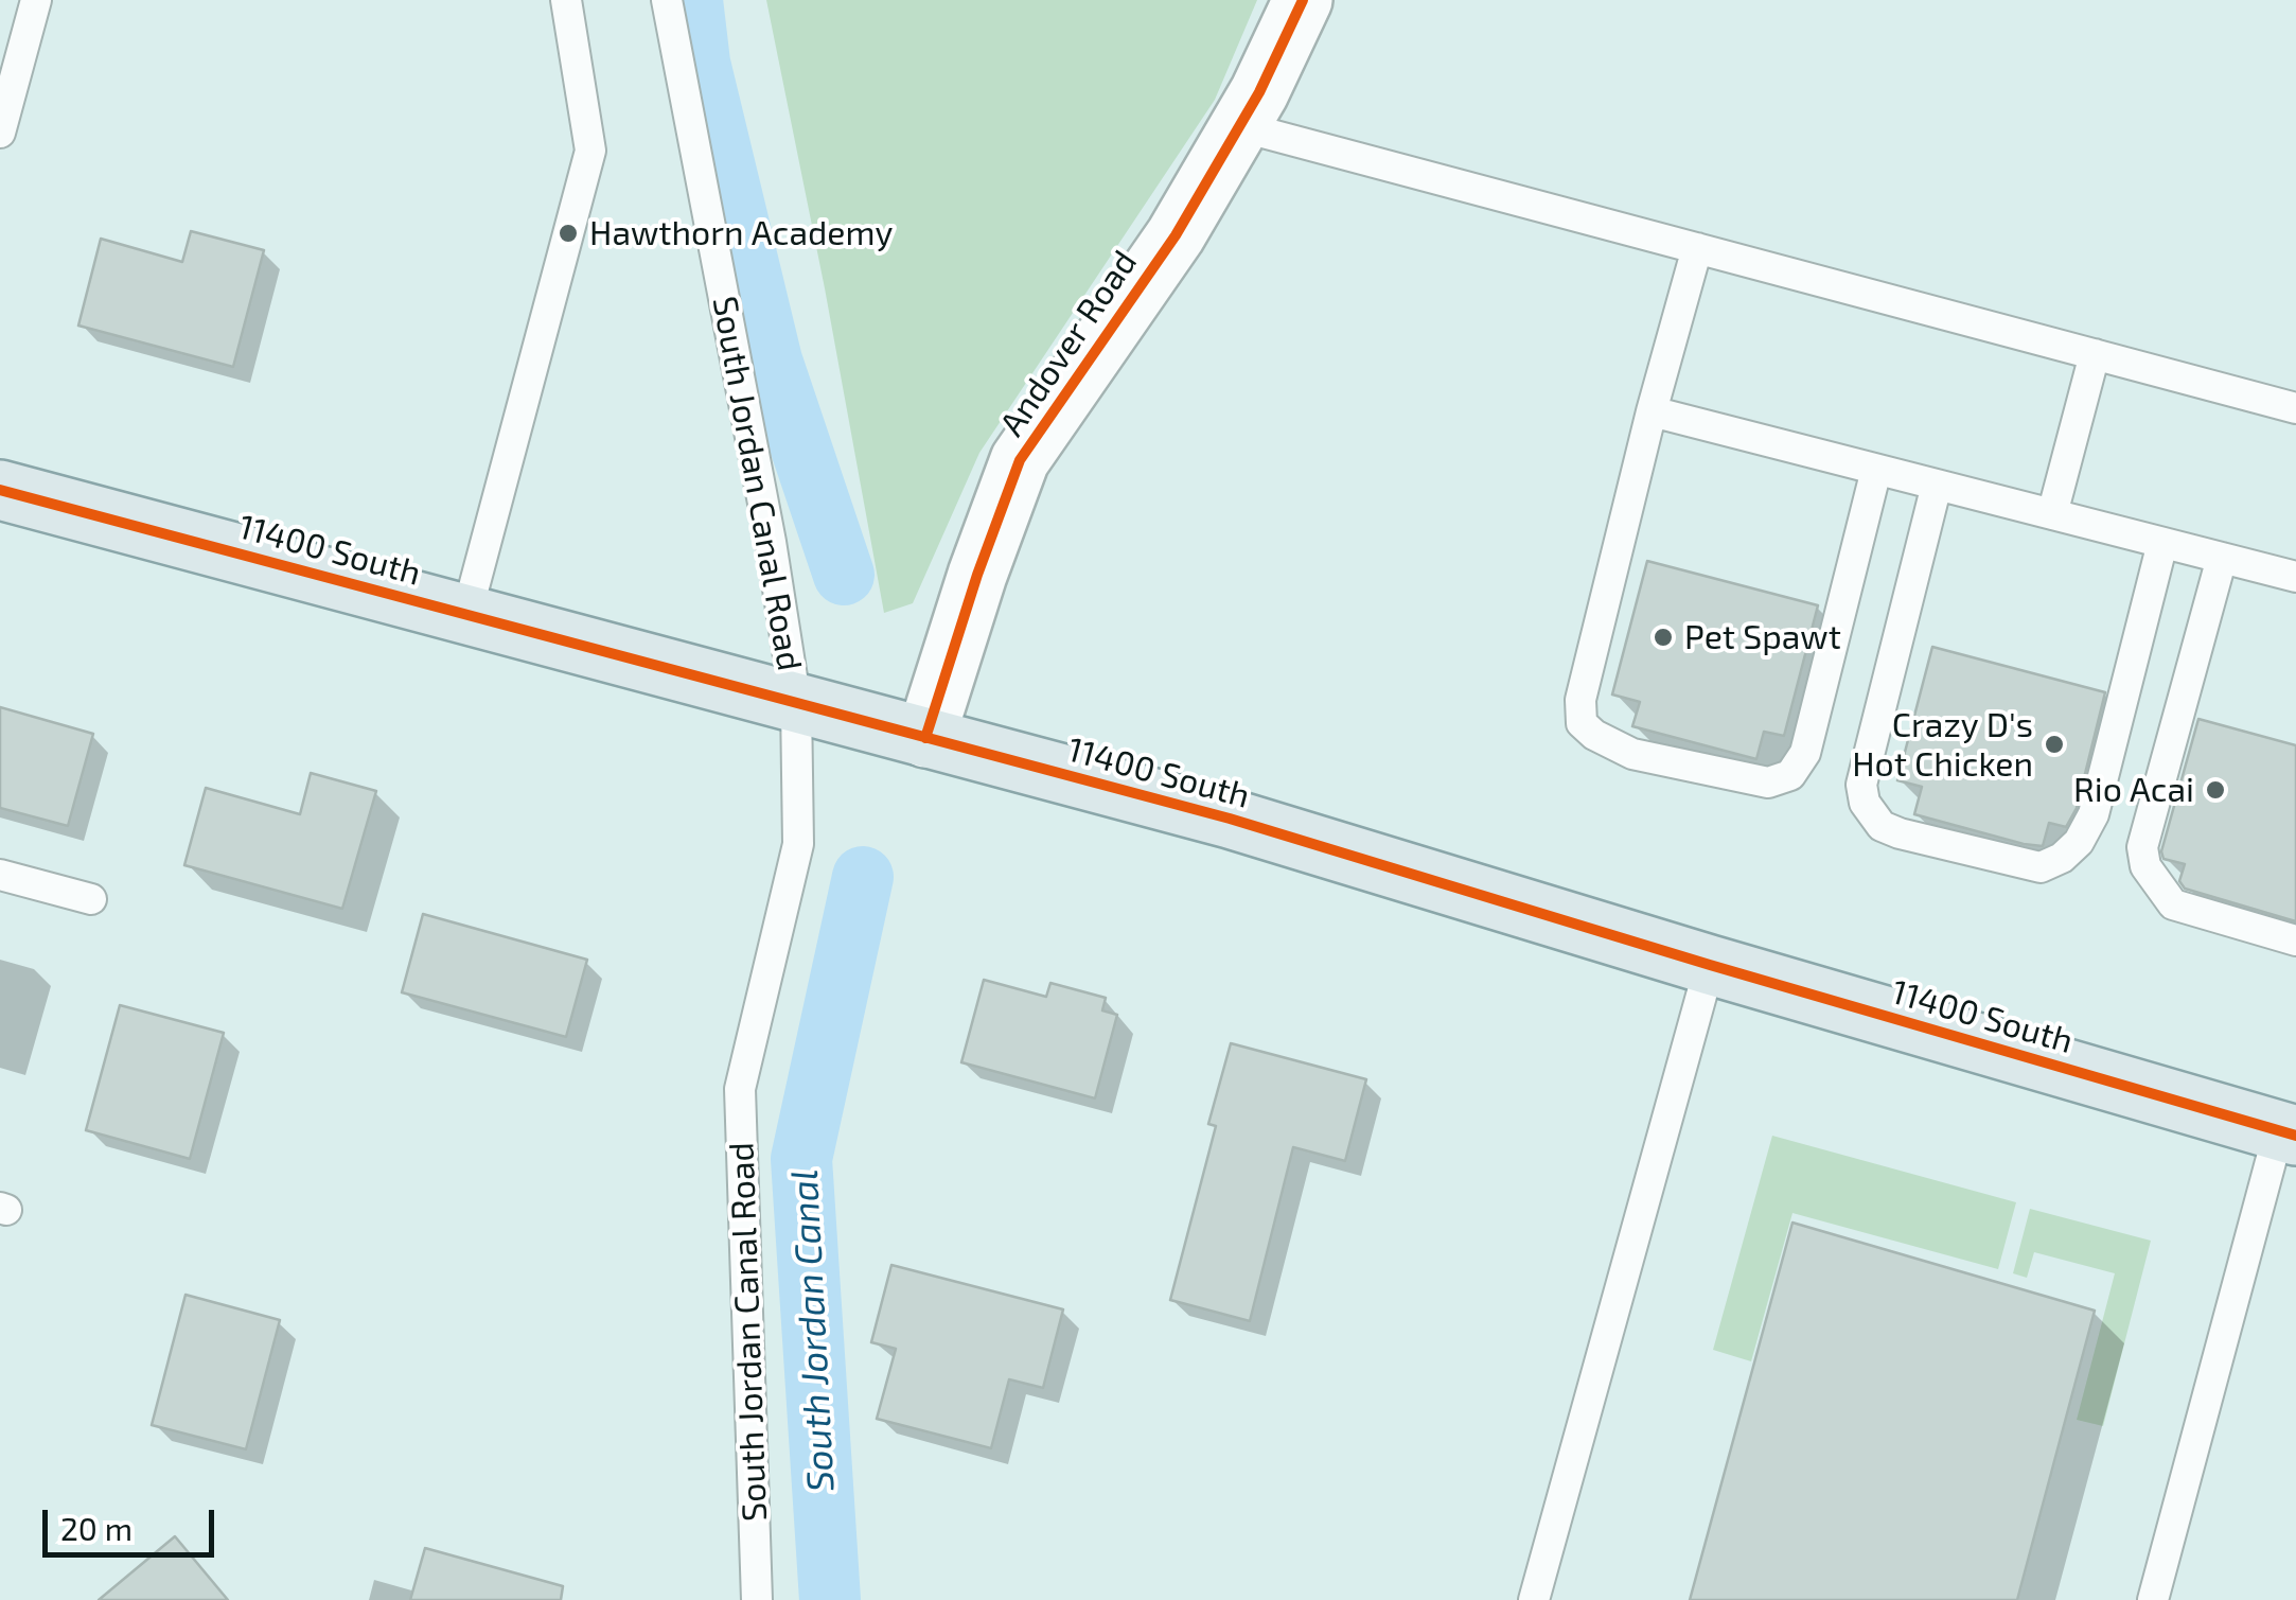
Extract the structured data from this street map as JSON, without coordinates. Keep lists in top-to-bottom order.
{
  "streets": {
    "main road": ["11400 South"],
    "street": ["Andover Road"],
    "lane": ["South Jordan Canal Road"]
  },
  "crossings": [
    ["Andover Road", "11400 South"],
    ["South Jordan Canal Road", "11400 South"]
  ],
  "water": ["South Jordan Canal"],
  "places": [
    "Hawthorn Academy",
    "Pet Spawt",
    "Crazy D's Hot Chicken",
    "Rio Acai"
  ],
  "scale_bar": "20 m"
}
